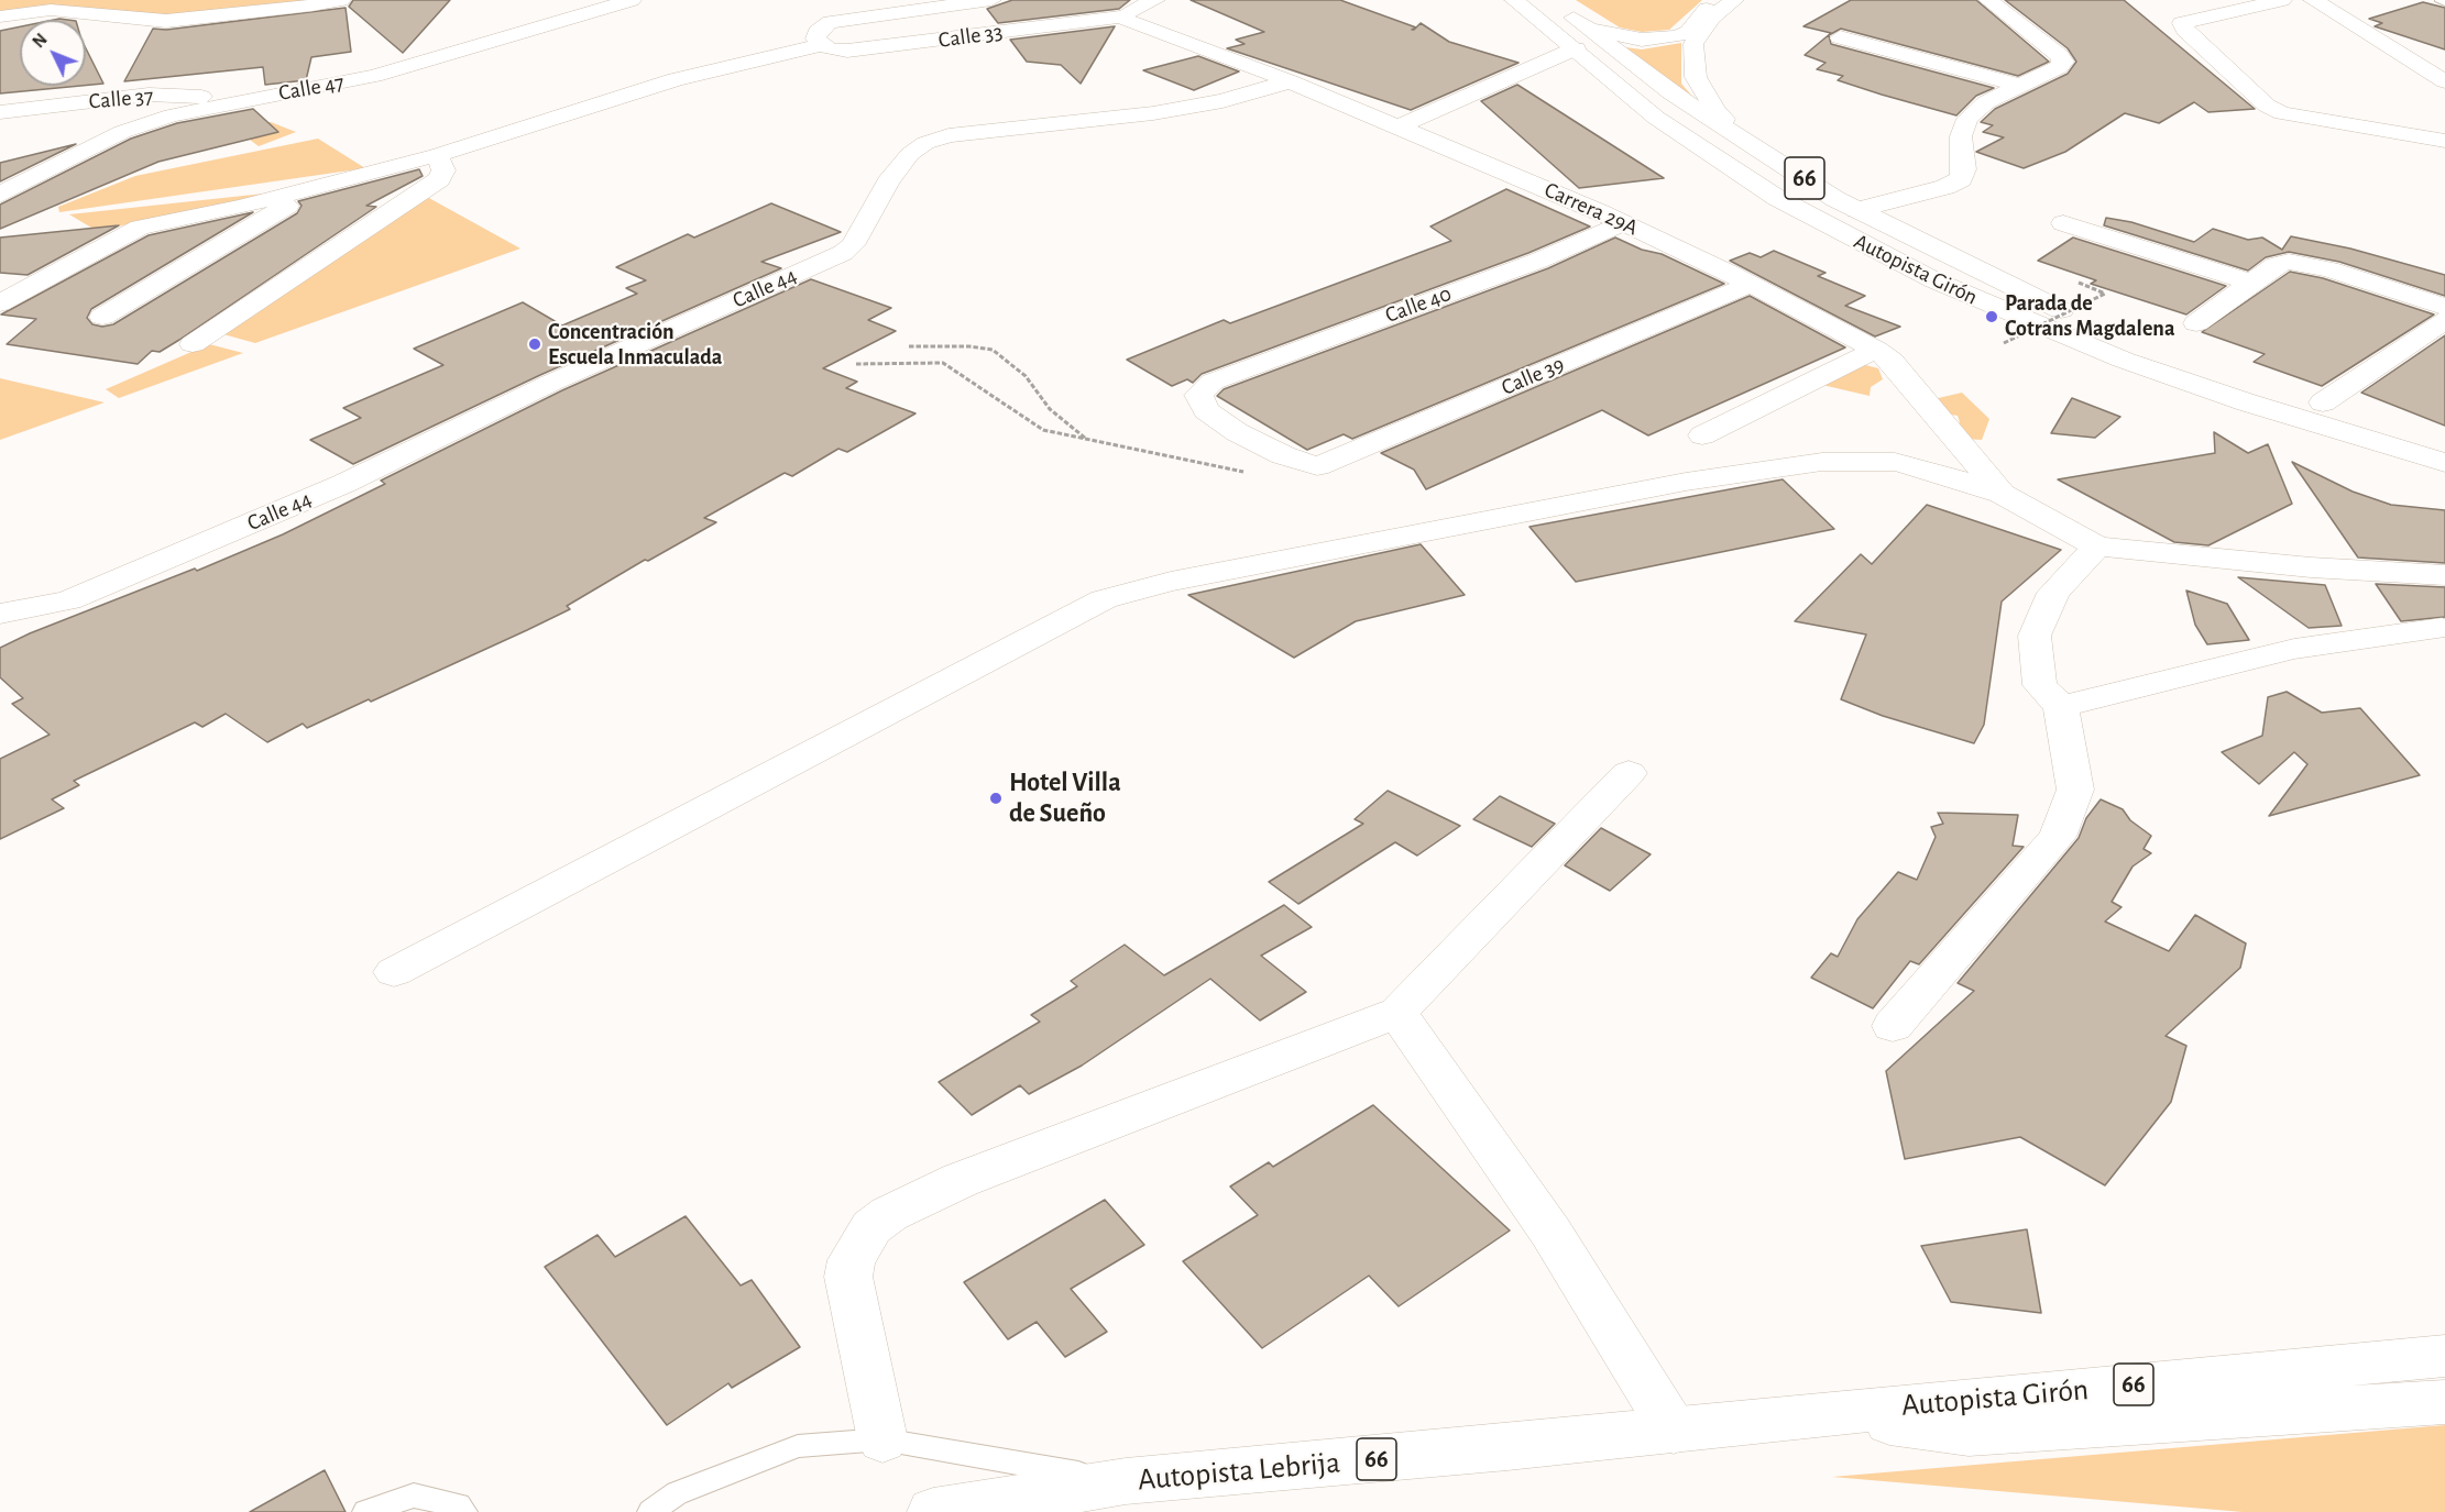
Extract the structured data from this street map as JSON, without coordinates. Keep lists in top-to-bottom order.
{
  "streets": {
    "main road": [
      "Calle 33",
      "Calle 47",
      "Calle 37",
      "66",
      "Carrera 29A",
      "Autopista Girón",
      "Calle 44",
      "Calle 40",
      "Calle 39",
      "Autopista Lebrija"
    ]
  },
  "crossings": [
    ["Calle 33", "Carrera 29A"],
    ["Calle 47", "Calle 37"],
    ["Carrera 29A", "Calle 44"],
    ["Carrera 29A", "Calle 40"],
    ["Carrera 29A", "Calle 39"],
    ["Autopista Girón", "Autopista Lebrija"],
    ["Calle 40", "Calle 39"]
  ],
  "places": ["Parada de Cotrans Magdalena", "Concentración Escuela Inmaculada", "Hotel Villa de Sueño"],
  "north": "top left"
}
